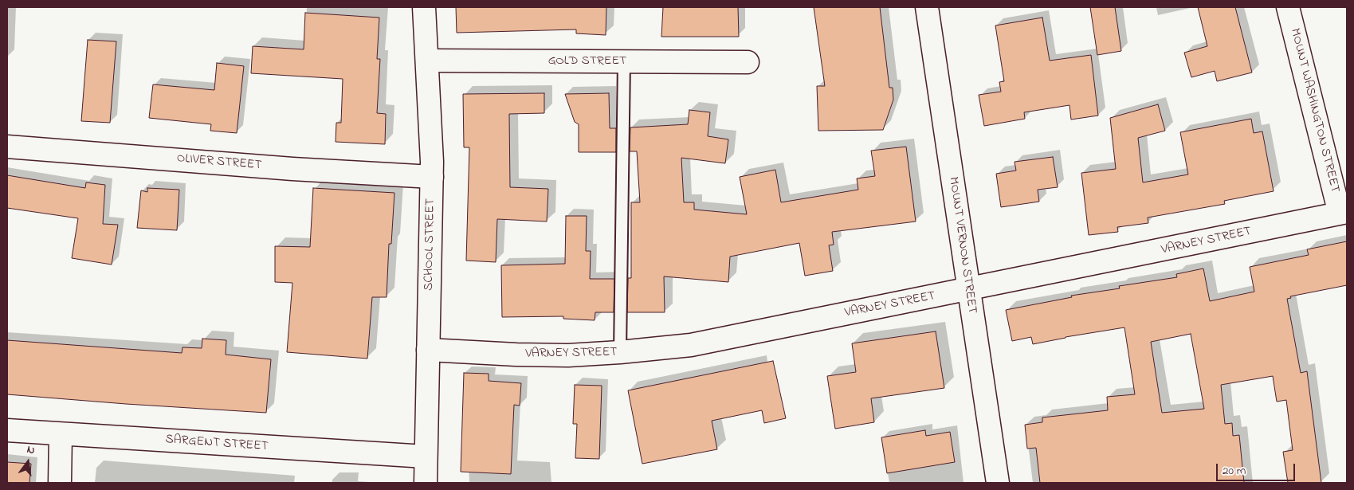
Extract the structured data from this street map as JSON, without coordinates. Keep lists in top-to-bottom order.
{
  "streets": {
    "street": [
      "GOLD STREET",
      "MOUNT WASHINGTON STREET",
      "OLIVER STREET",
      "VARNEY STREET",
      "SCHOOL STREET",
      "MOUNT VERNON STREET",
      "SARGENT STREET"
    ]
  },
  "crossings": [
    ["GOLD STREET", "SCHOOL STREET"],
    ["MOUNT WASHINGTON STREET", "VARNEY STREET"],
    ["OLIVER STREET", "SCHOOL STREET"],
    ["VARNEY STREET", "SCHOOL STREET"],
    ["VARNEY STREET", "MOUNT VERNON STREET"],
    ["SCHOOL STREET", "SARGENT STREET"]
  ],
  "scale_bar": "20 m",
  "north": "top"
}
